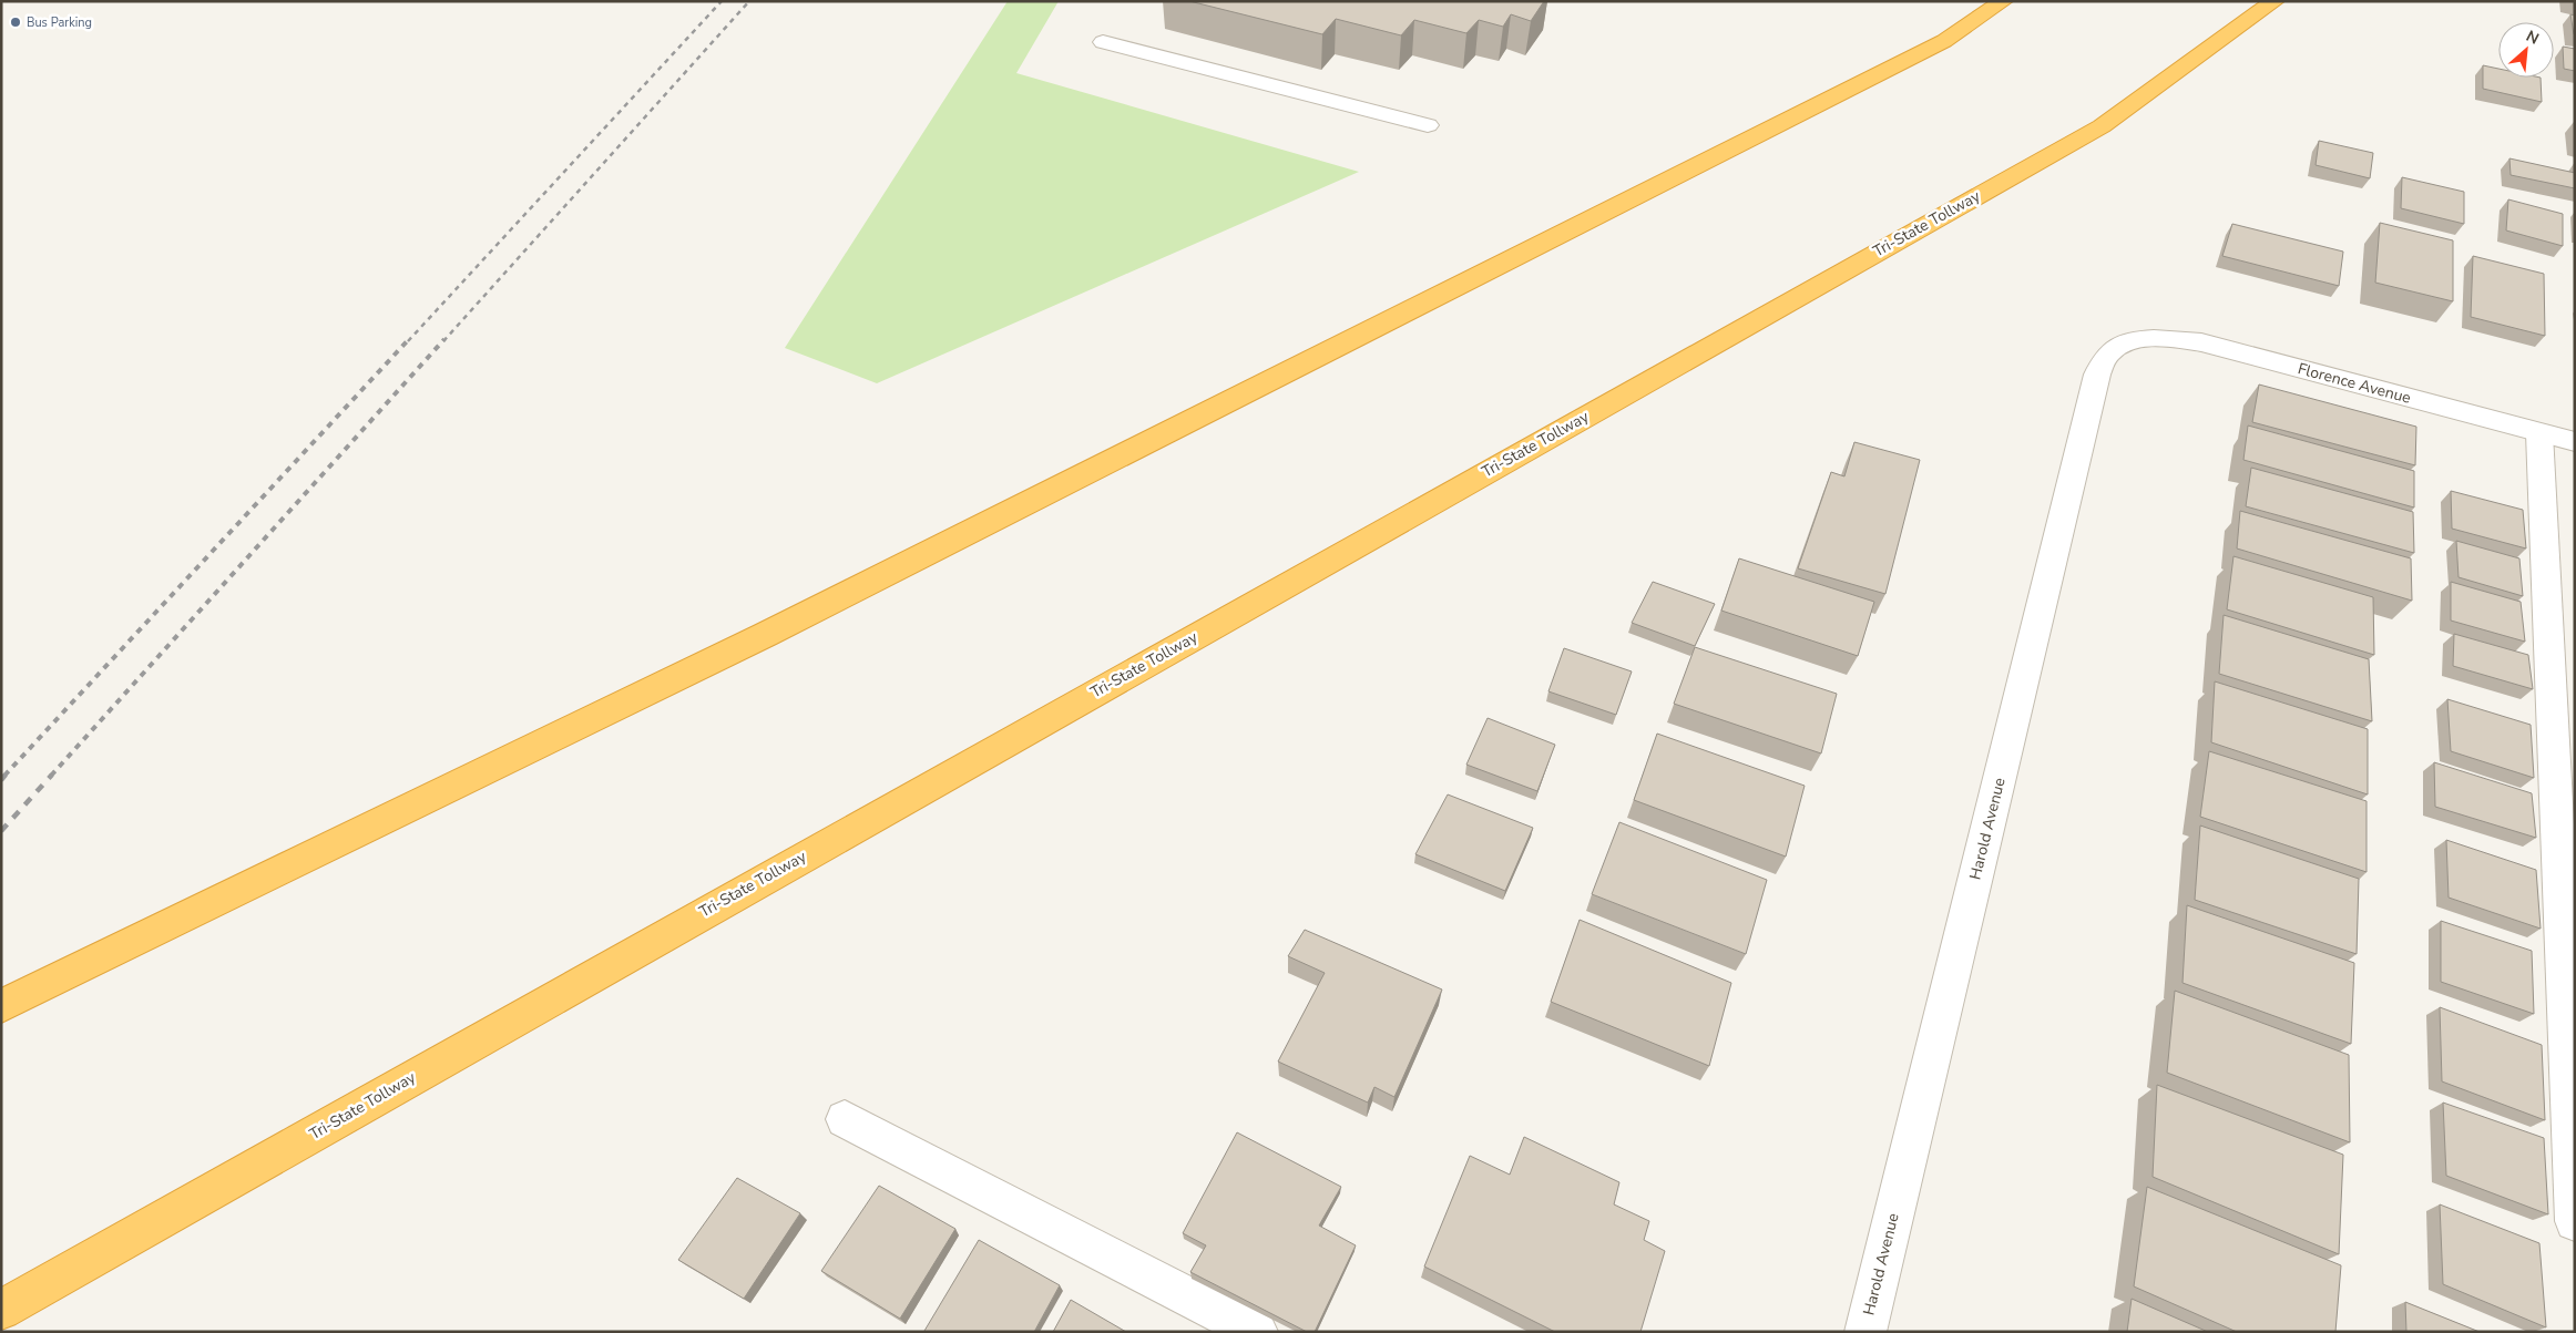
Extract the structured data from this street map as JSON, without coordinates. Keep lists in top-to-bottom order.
{
  "streets": {
    "highway": ["Tri-State Tollway"],
    "street": ["Florence Avenue", "Harold Avenue"]
  },
  "crossings": [
    ["Florence Avenue", "Harold Avenue"]
  ],
  "places": ["Bus Parking"],
  "north": "top right"
}
